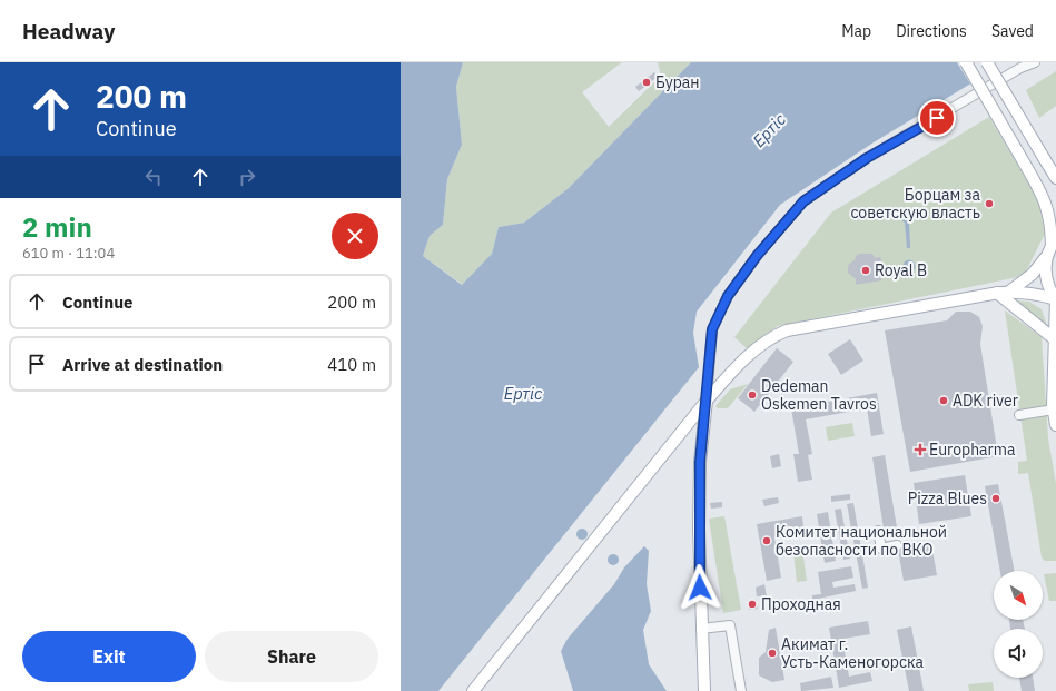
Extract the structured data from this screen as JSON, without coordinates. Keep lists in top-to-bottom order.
{
  "water": ["Ертіс"],
  "places": {
    "other": [
      "Буран",
      "Борцам за советскую власть",
      "Royal B",
      "Dedeman Oskemen Tavros",
      "ADK river",
      "Pizza Blues",
      "Комитет национальной безопасности по ВКО",
      "Проходная",
      "Акимат г. Усть-Каменогорска"
    ],
    "health": ["Europharma"]
  },
  "north": "bottom right",
  "page": {
    "header": "Headway",
    "nav": ["Map", "Directions", "Saved"],
    "turn": ["200 m", "Continue"],
    "heading": ["2 min", "610 m · 11:04"],
    "list": [
      {
        "name": "Continue",
        "value": "200 m"
      },
      {
        "name": "Arrive at destination",
        "value": "410 m"
      }
    ],
    "buttons": ["Exit", "Share"]
  }
}
